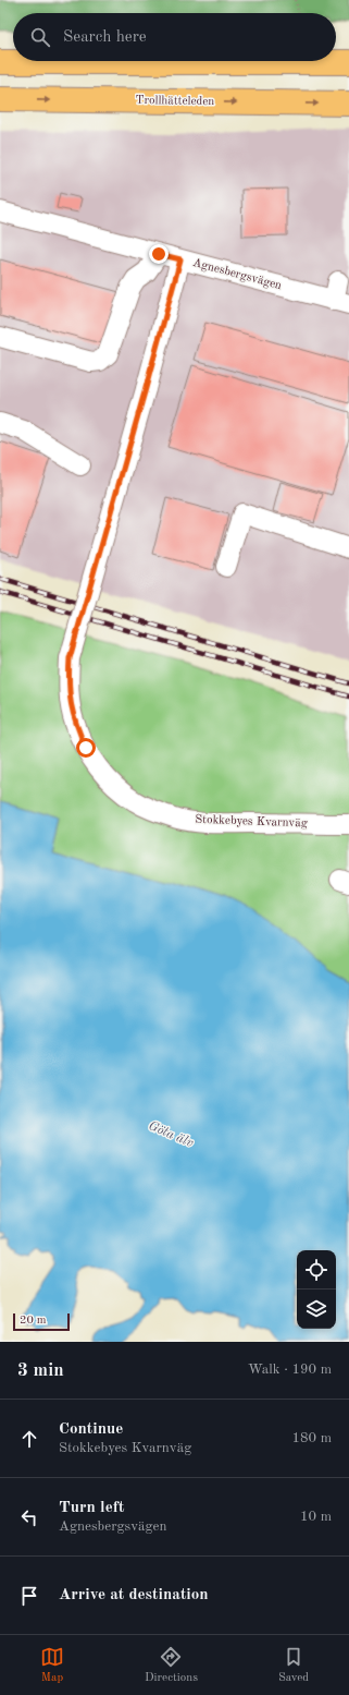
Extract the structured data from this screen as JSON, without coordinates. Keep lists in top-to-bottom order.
{
  "streets": {
    "highway": ["Trollhätteleden"],
    "street": ["Agnesbergsvägen", "Stokkebyes Kvarnväg"]
  },
  "crossings": [
    ["Agnesbergsvägen", "Stokkebyes Kvarnväg"]
  ],
  "water": ["Göta älv"],
  "scale_bar": "20 m",
  "page": {
    "search": "Search here",
    "scale": "20 m",
    "heading": ["3 min", "Walk · 190 m"],
    "list": [
      ["Continue", "Stokkebyes Kvarnväg", "180 m"],
      ["Turn left", "Agnesbergsvägen", "10 m"],
      "Arrive at destination"
    ],
    "nav": ["Map", "Directions", "Saved"]
  }
}
